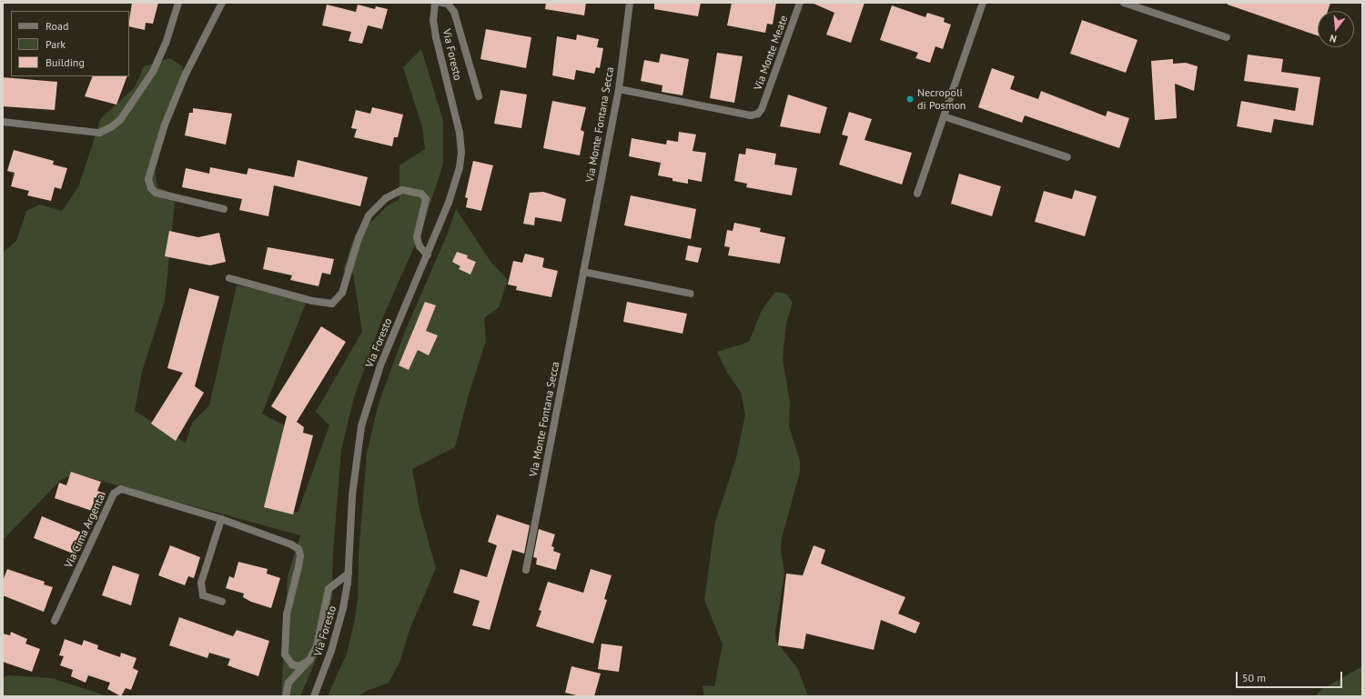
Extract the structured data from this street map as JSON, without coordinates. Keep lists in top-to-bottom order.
{
  "streets": {
    "street": [
      "Via Monte Meate",
      "Via Foresto",
      "Via Monte Fontana Secca",
      "Via Cima Argenta"
    ]
  },
  "crossings": [
    ["Via Monte Meate", "Via Monte Fontana Secca"]
  ],
  "places": ["Necropoli di Posmon"],
  "legend": ["Road", "Park", "Building"],
  "scale_bar": "50 m",
  "north": "bottom"
}
